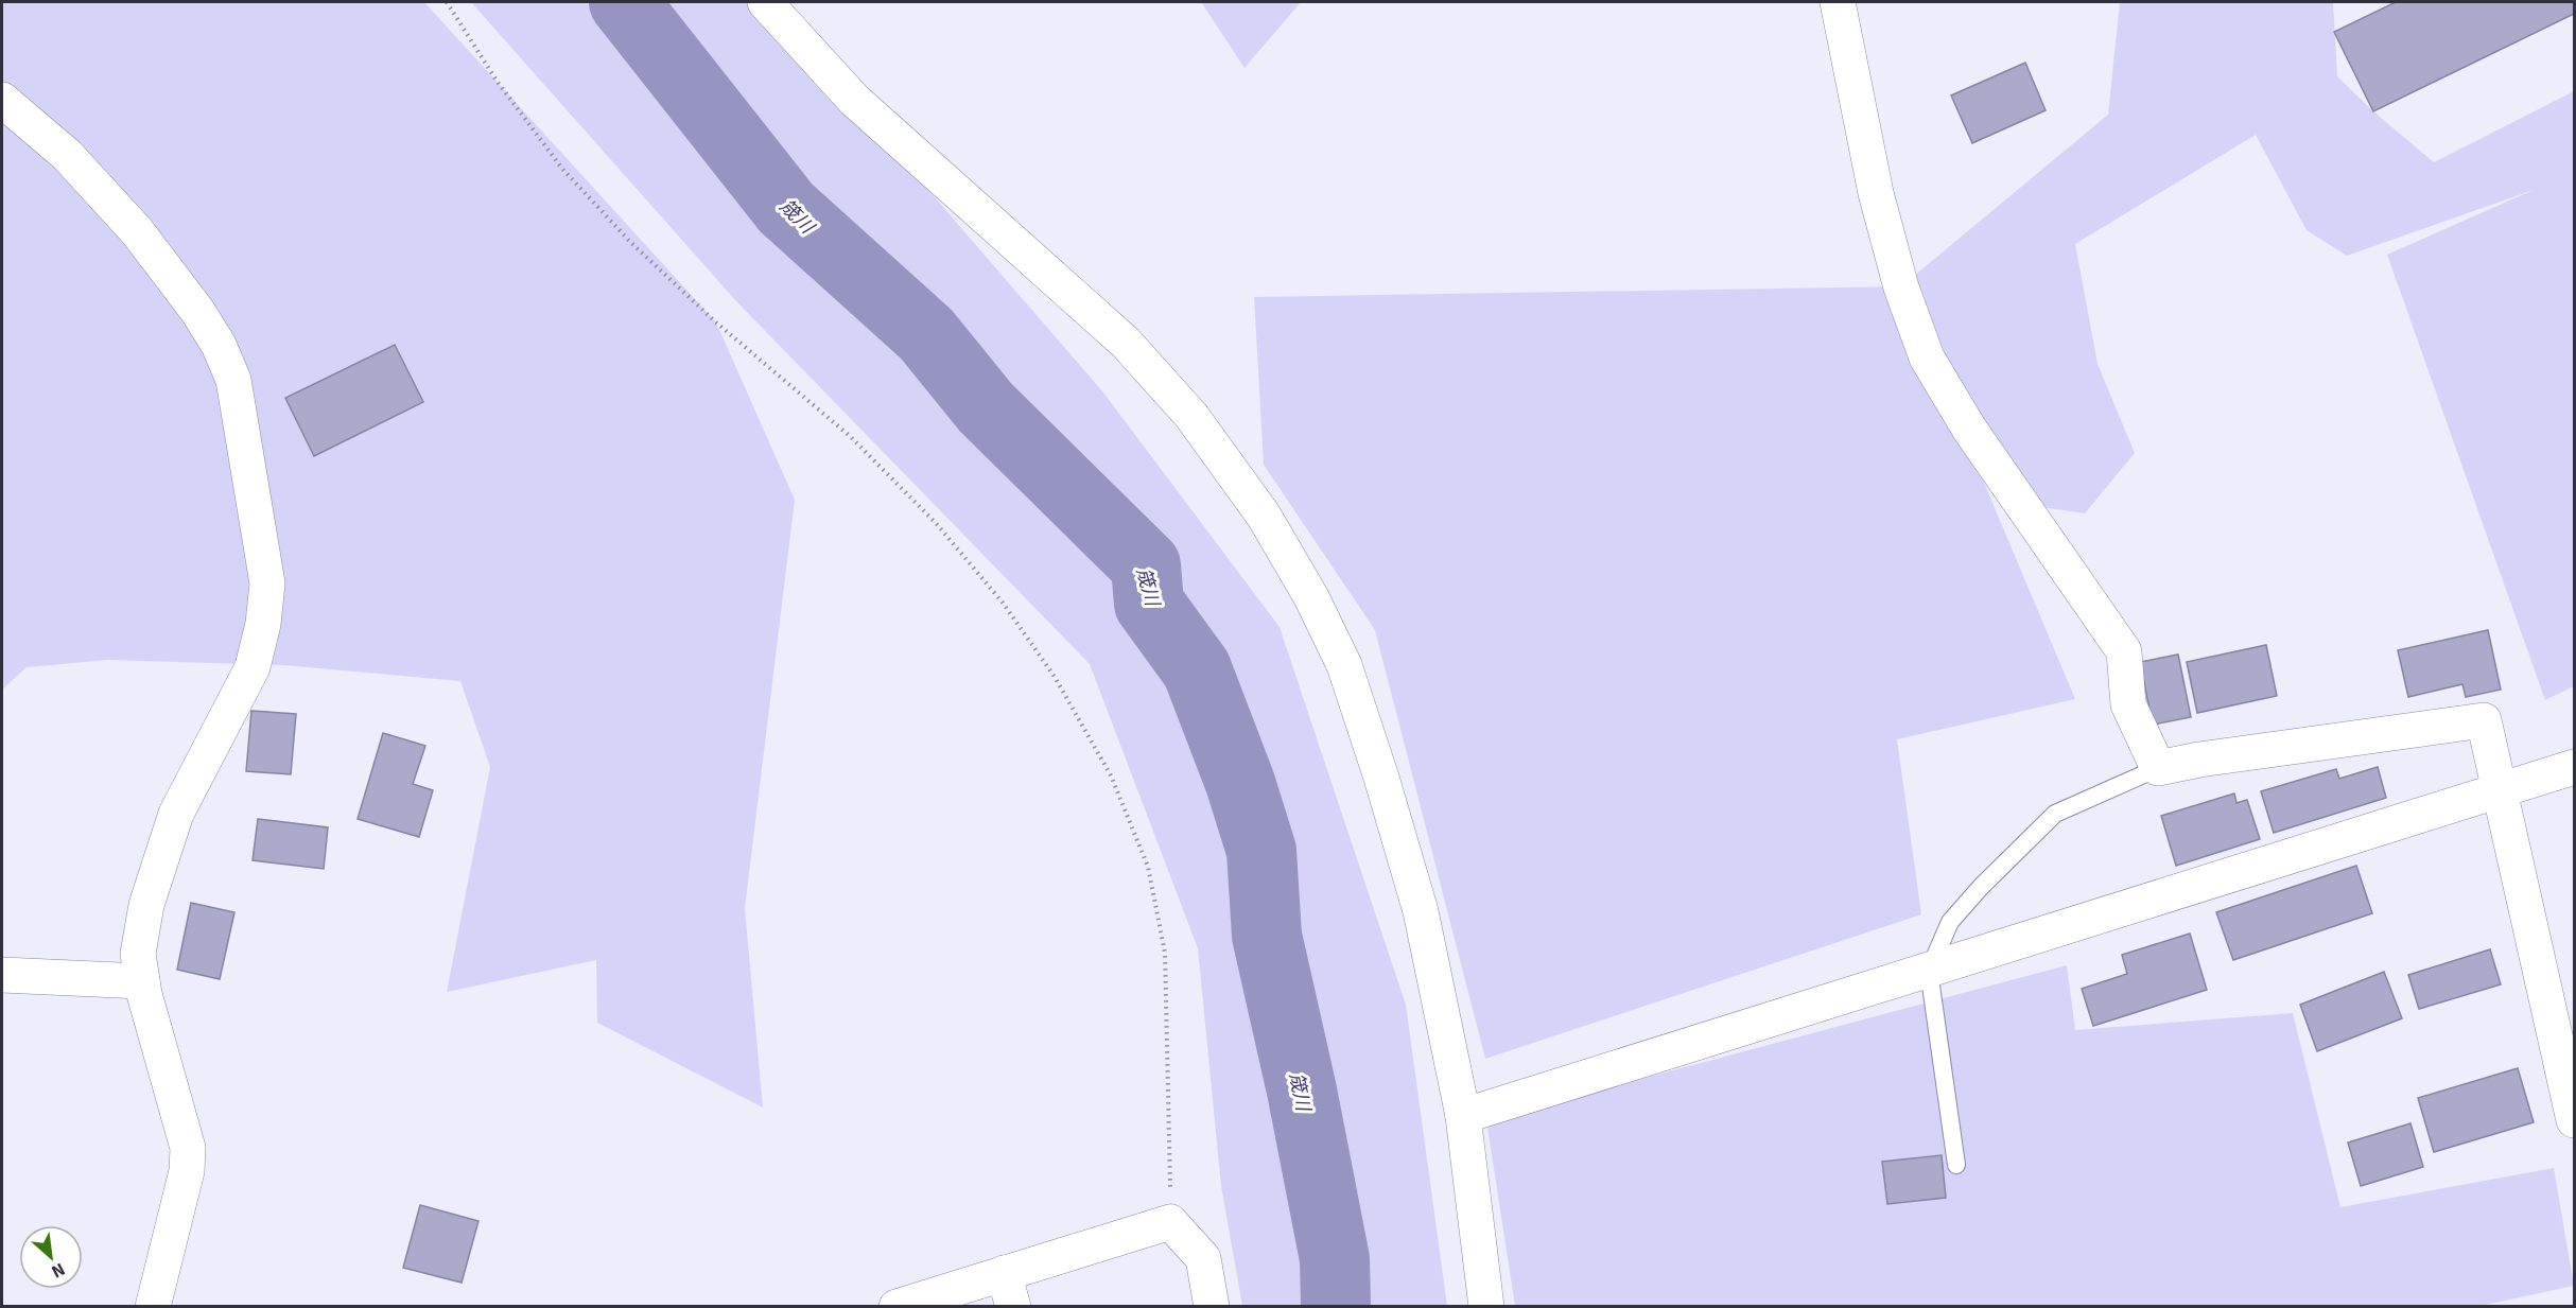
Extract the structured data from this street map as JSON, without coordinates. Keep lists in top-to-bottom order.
{
  "water": ["筬川"],
  "north": "bottom right"
}
